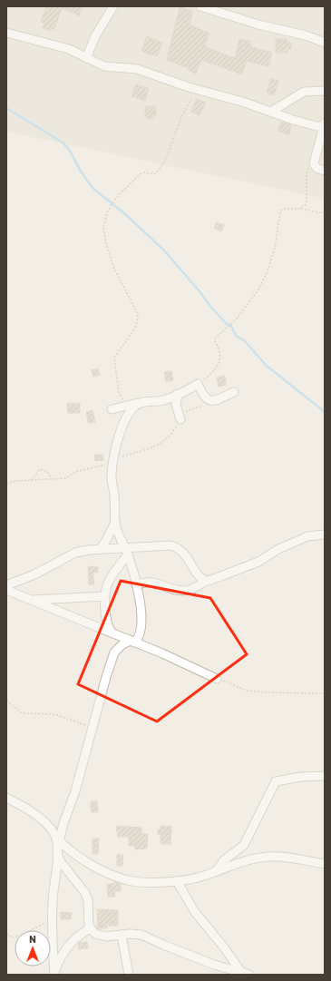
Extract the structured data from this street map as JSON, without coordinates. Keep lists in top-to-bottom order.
{
  "north": "top"
}
